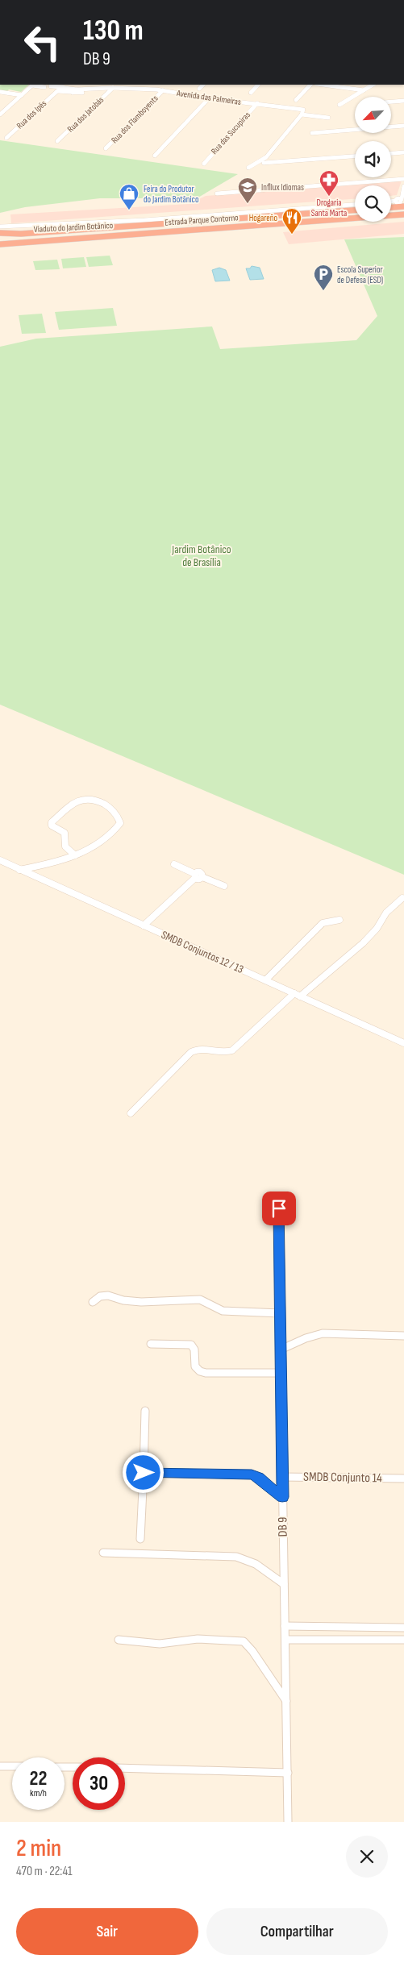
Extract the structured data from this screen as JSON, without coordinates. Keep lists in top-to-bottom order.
{
  "streets": {
    "highway": ["Estrada Parque Contorno", "Viaduto do Jardim Botânico"],
    "street": [
      "Avenida das Palmeiras",
      "Rua dos Ipês",
      "Rua dos Jatobás",
      "Rua dos Flamboyents",
      "Rua das Sucupiras",
      "SMDB Conjuntos 12 / 13",
      "SMDB Conjunto 14",
      "DB 9"
    ]
  },
  "crossings": [
    ["Avenida das Palmeiras", "Rua dos Ipês"],
    ["Avenida das Palmeiras", "Rua dos Jatobás"],
    ["Avenida das Palmeiras", "Rua dos Flamboyents"],
    ["Avenida das Palmeiras", "Rua das Sucupiras"],
    ["Estrada Parque Contorno", "Viaduto do Jardim Botânico"],
    ["SMDB Conjunto 14", "DB 9"]
  ],
  "parks": ["Jardim Botânico de Brasília"],
  "places": {
    "pharmacy": ["Drogaria Santa Marta"],
    "school or university": ["Infllux Idiomas"],
    "shop": ["Feira do Produtor do Jardim Botânico"],
    "restaurant": ["Hogareño"],
    "parking": ["Escola Superior de Defesa (ESD)"]
  },
  "north": "bottom left",
  "page": {
    "turn": ["130 m", "DB 9"],
    "speed": "22 km/h",
    "limit": "30",
    "heading": ["2 min", "470 m · 22:41"],
    "buttons": ["Sair", "Compartilhar"]
  }
}
